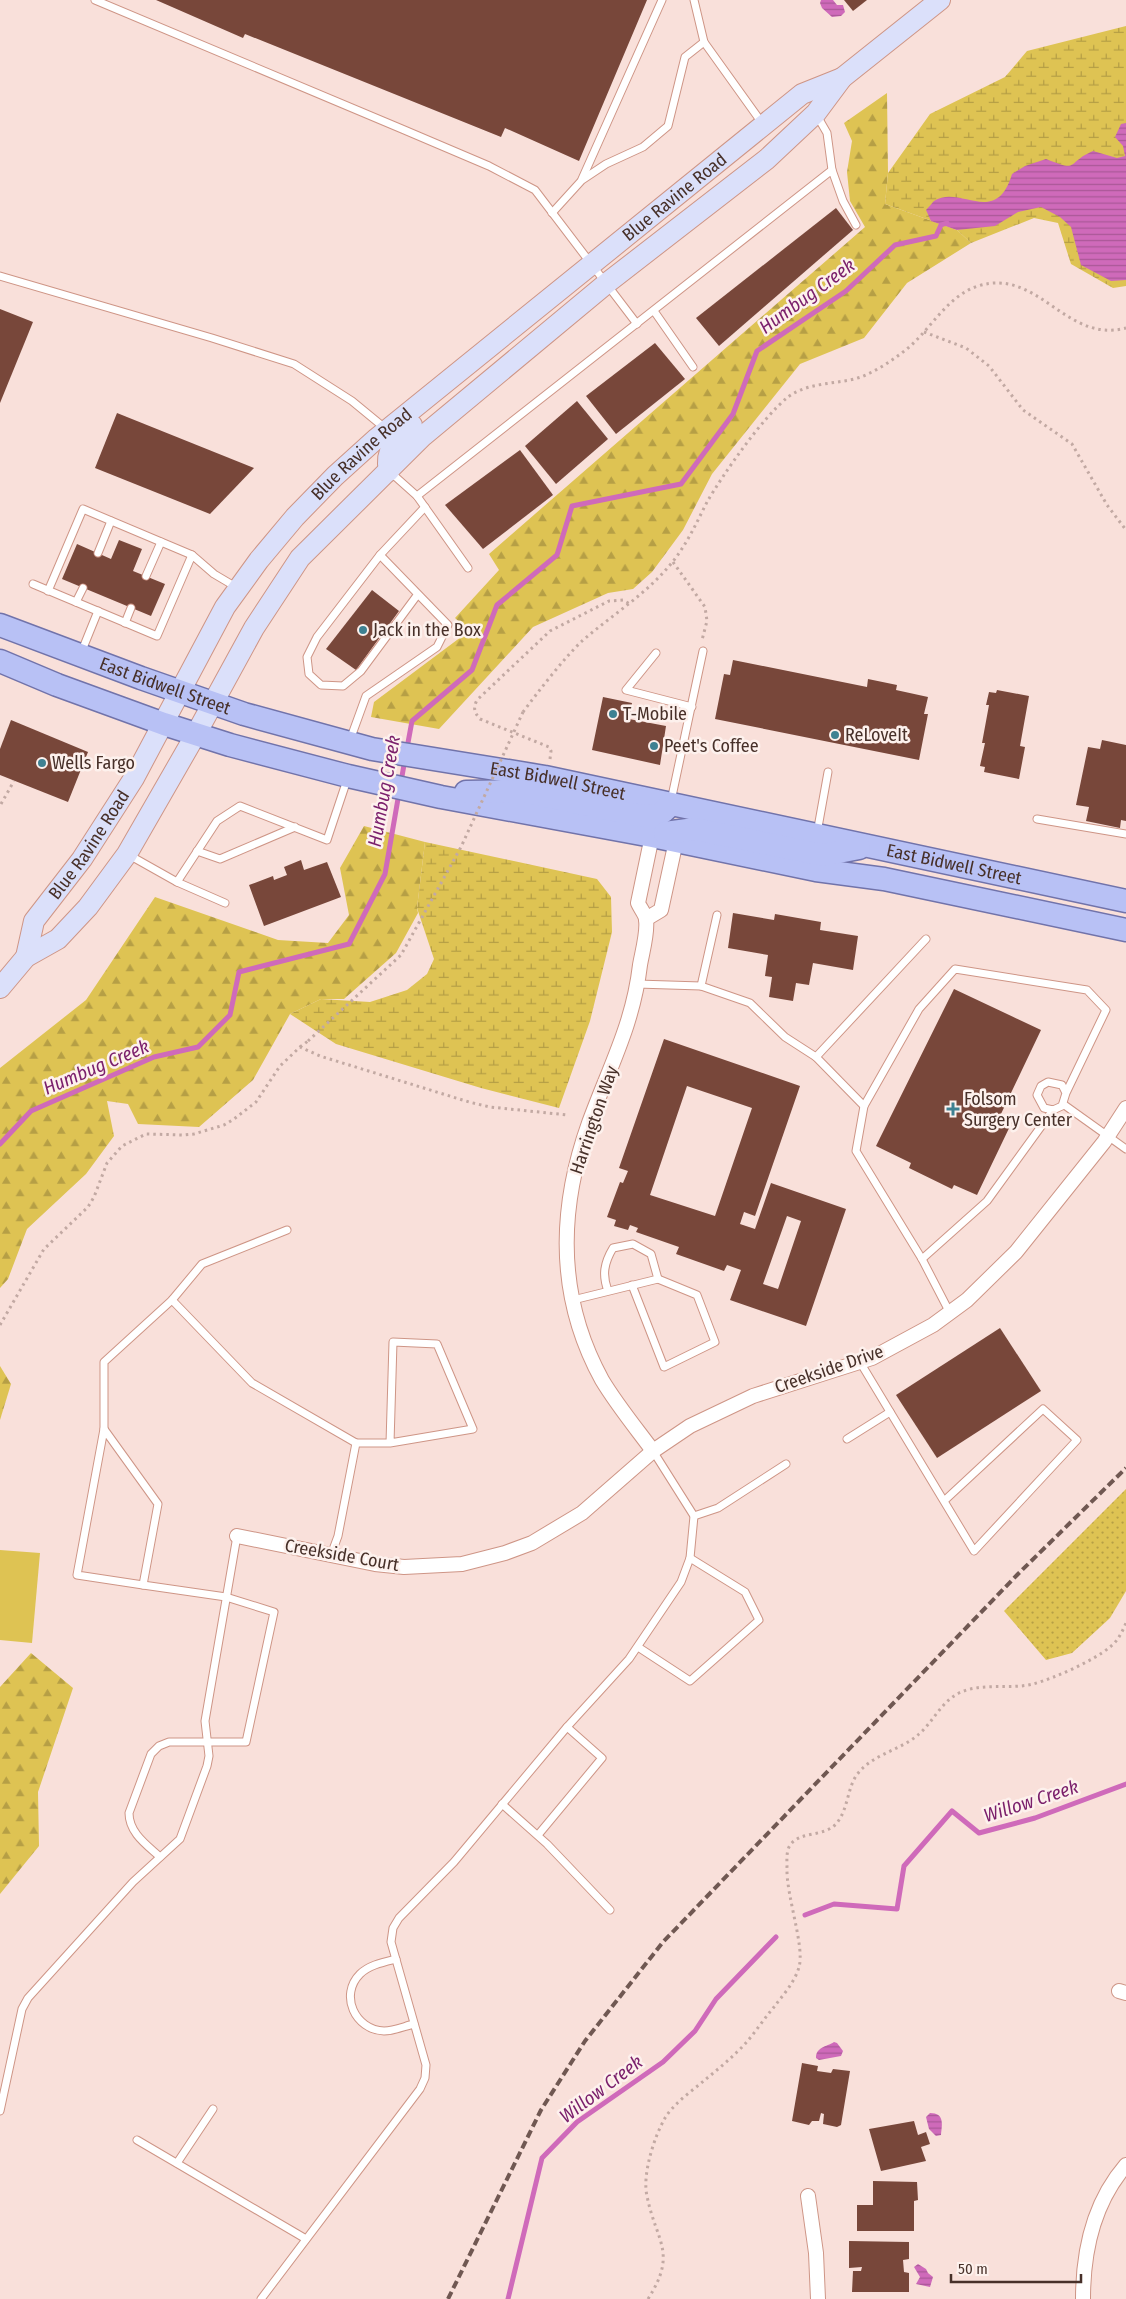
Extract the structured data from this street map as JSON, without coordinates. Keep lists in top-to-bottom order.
{
  "streets": {
    "main road": ["Blue Ravine Road", "East Bidwell Street"],
    "street": ["Harrington Way", "Creekside Drive", "Creekside Court"]
  },
  "crossings": [
    ["Blue Ravine Road", "East Bidwell Street"],
    ["East Bidwell Street", "Harrington Way"],
    ["Harrington Way", "Creekside Drive"],
    ["Harrington Way", "Creekside Court"],
    ["Creekside Drive", "Creekside Court"]
  ],
  "water": ["Humbug Creek", "Willow Creek"],
  "places": {
    "other": [
      "Jack in the Box",
      "T-Mobile",
      "ReLoveIt",
      "Peet's Coffee",
      "Wells Fargo"
    ],
    "health": ["Folsom Surgery Center"]
  },
  "scale_bar": "50 m"
}
